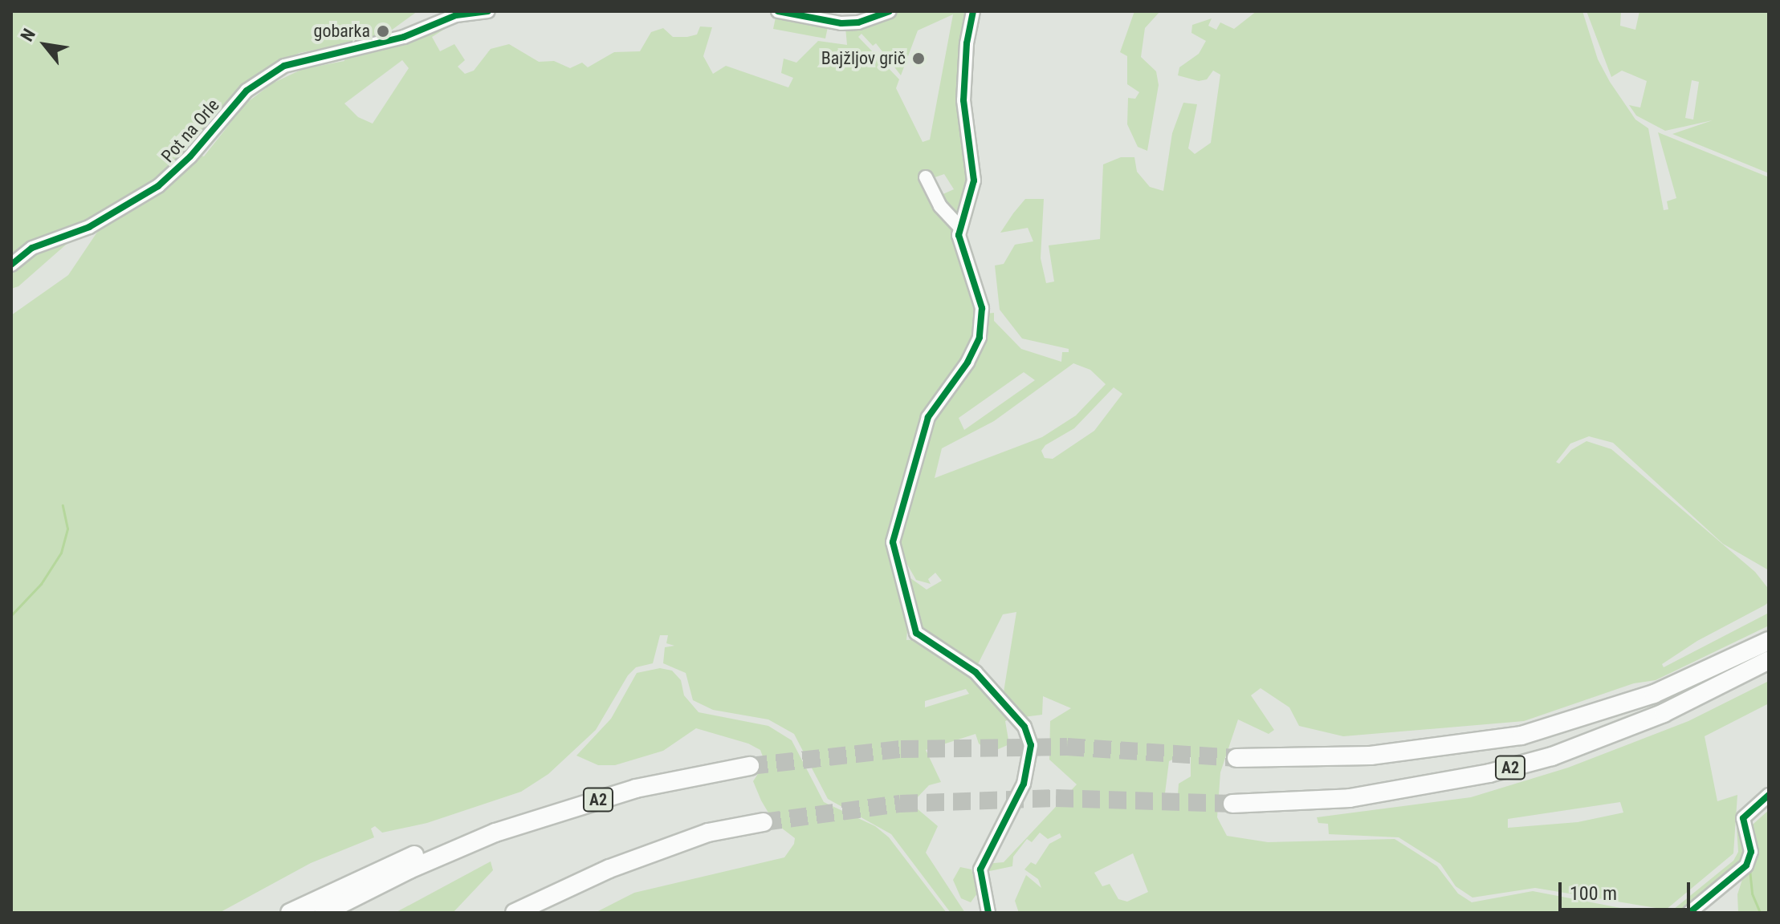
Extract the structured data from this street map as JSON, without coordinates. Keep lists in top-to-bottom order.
{
  "streets": {
    "highway": ["A2"],
    "street": ["Pot na Orle"]
  },
  "places": ["gobarka", "Bajžljov grič"],
  "scale_bar": "100 m",
  "north": "top left"
}
